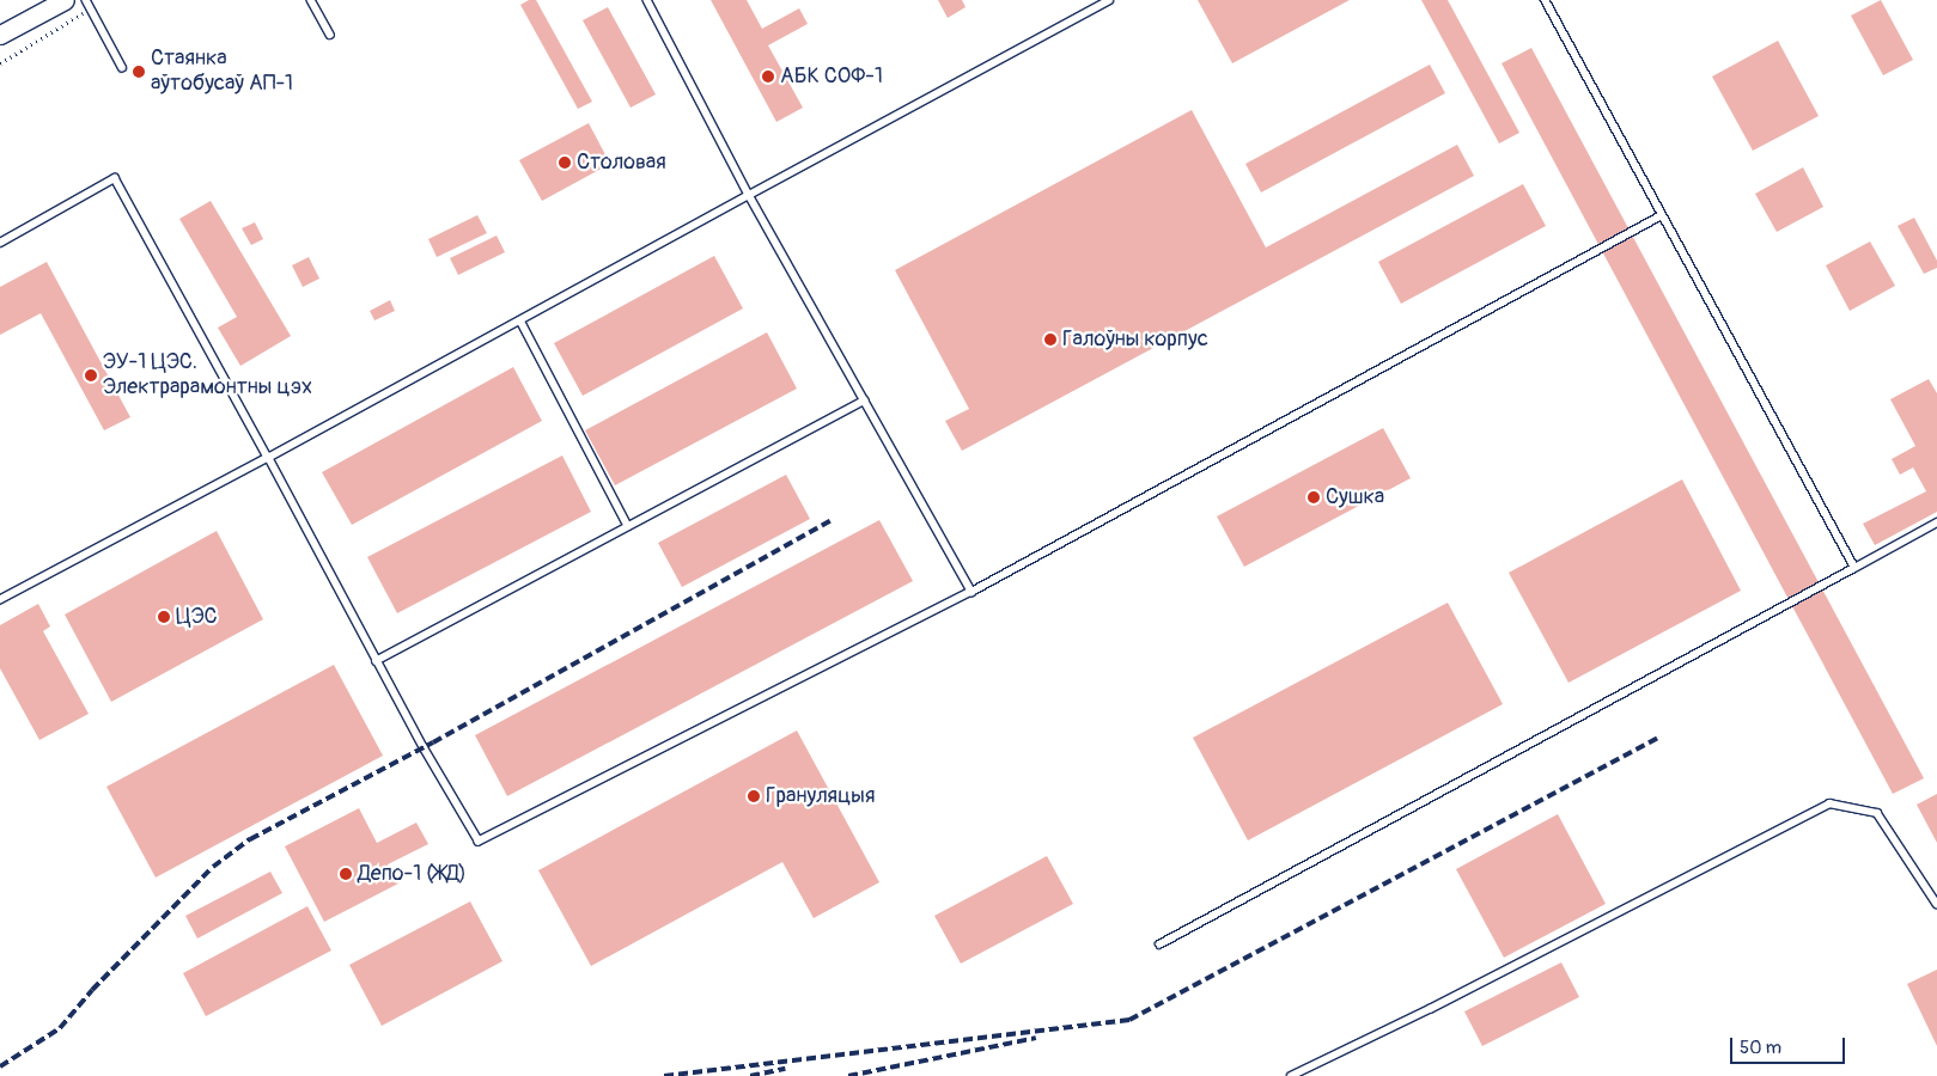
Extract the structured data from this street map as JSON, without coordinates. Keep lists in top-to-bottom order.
{
  "places": [
    "Стаянка аўтобусаў АП-1",
    "АБК СОФ-1",
    "Столовая",
    "Галоўны корпус",
    "ЭУ-1 ЦЭС. Электрарамонтны цэх",
    "Сушка",
    "ЦЭС",
    "Грануляцыя",
    "Депо-1 (ЖД)"
  ],
  "scale_bar": "50 m"
}
